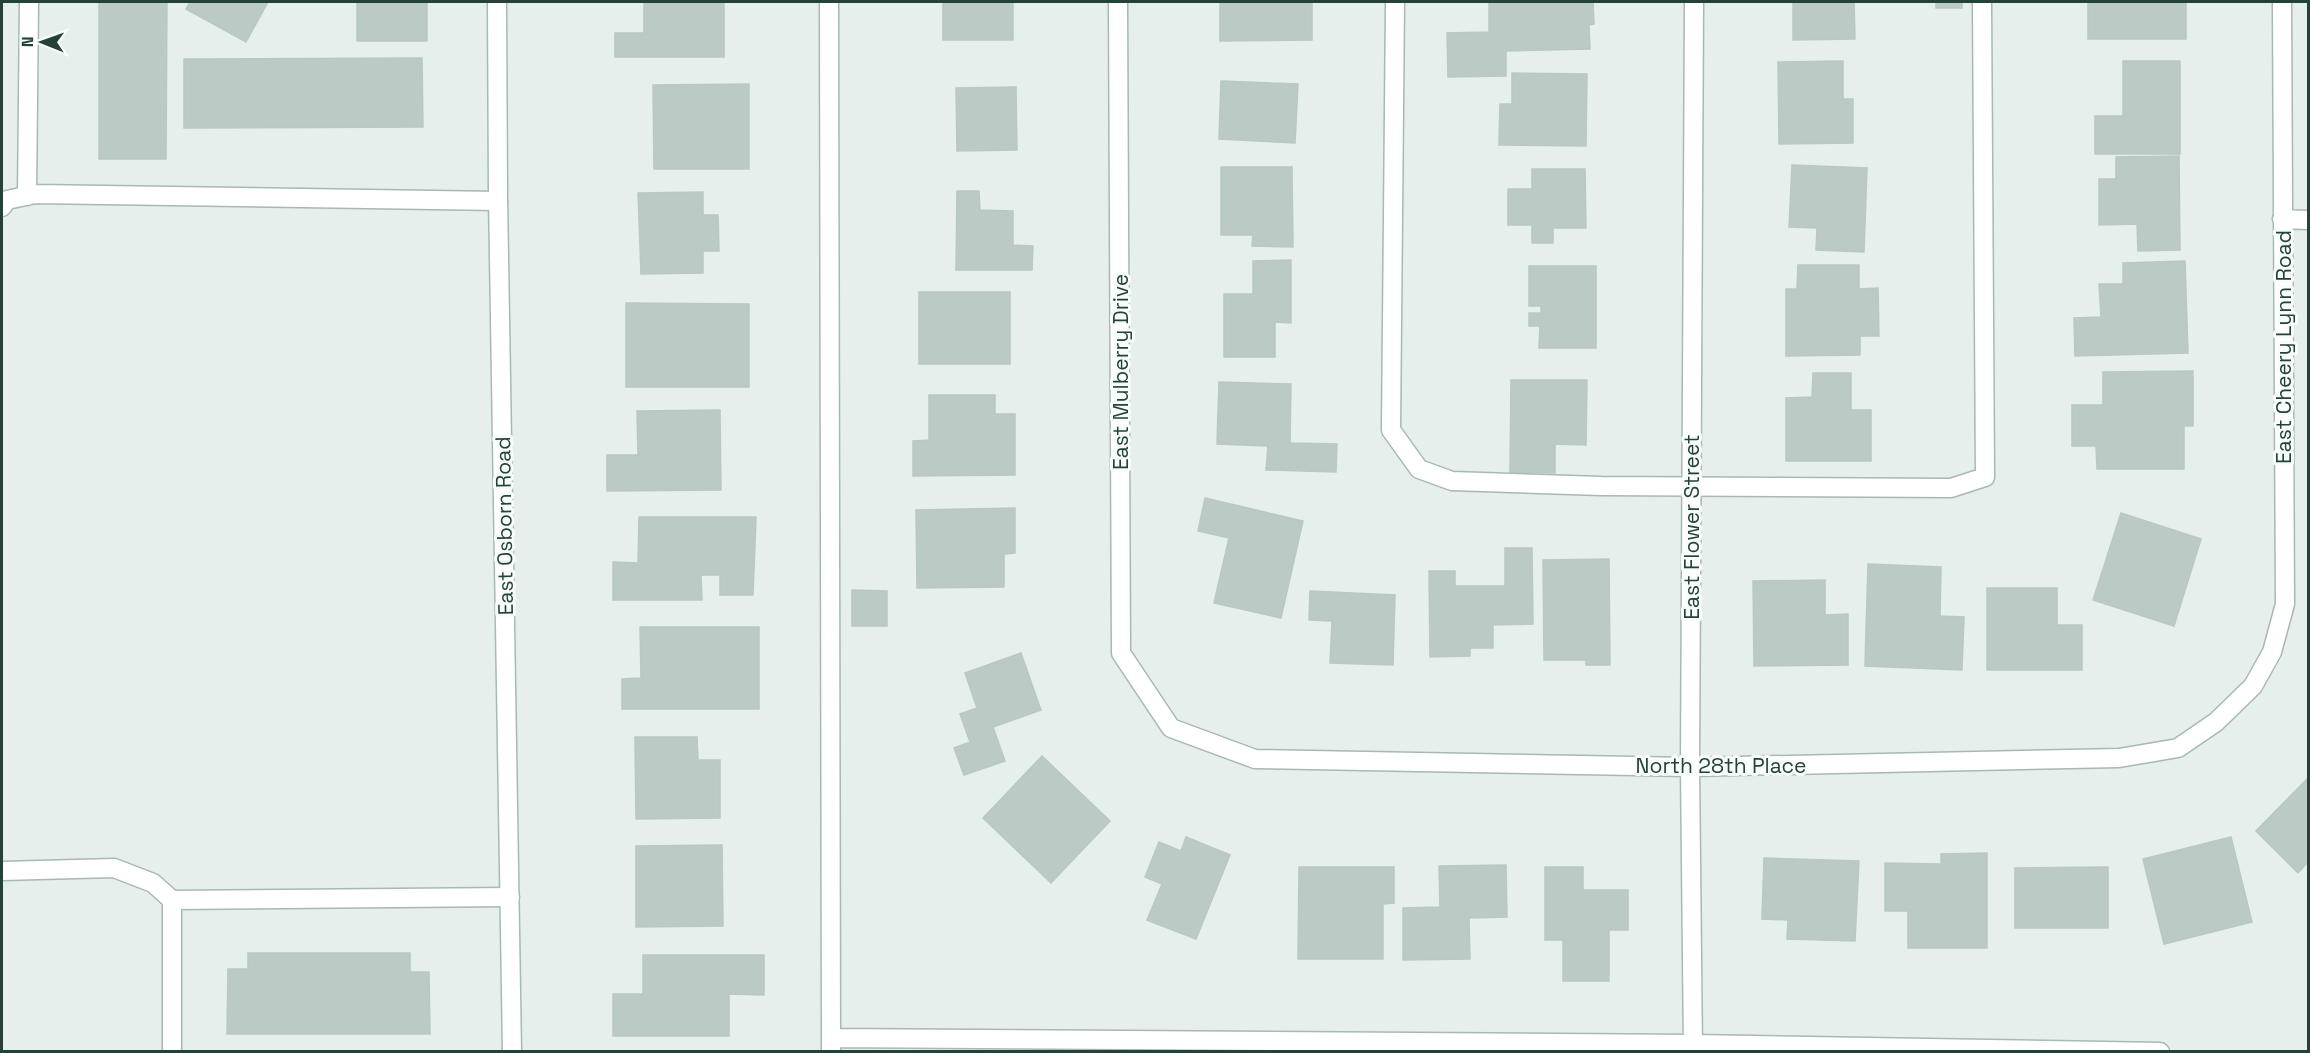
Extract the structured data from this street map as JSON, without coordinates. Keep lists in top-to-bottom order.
{
  "streets": {
    "street": [
      "East Cheery Lynn Road",
      "East Mulberry Drive",
      "East Osborn Road",
      "East Flower Street",
      "North 28th Place"
    ]
  },
  "crossings": [
    ["East Cheery Lynn Road", "North 28th Place"],
    ["East Mulberry Drive", "North 28th Place"],
    ["East Flower Street", "North 28th Place"]
  ],
  "north": "left"
}
